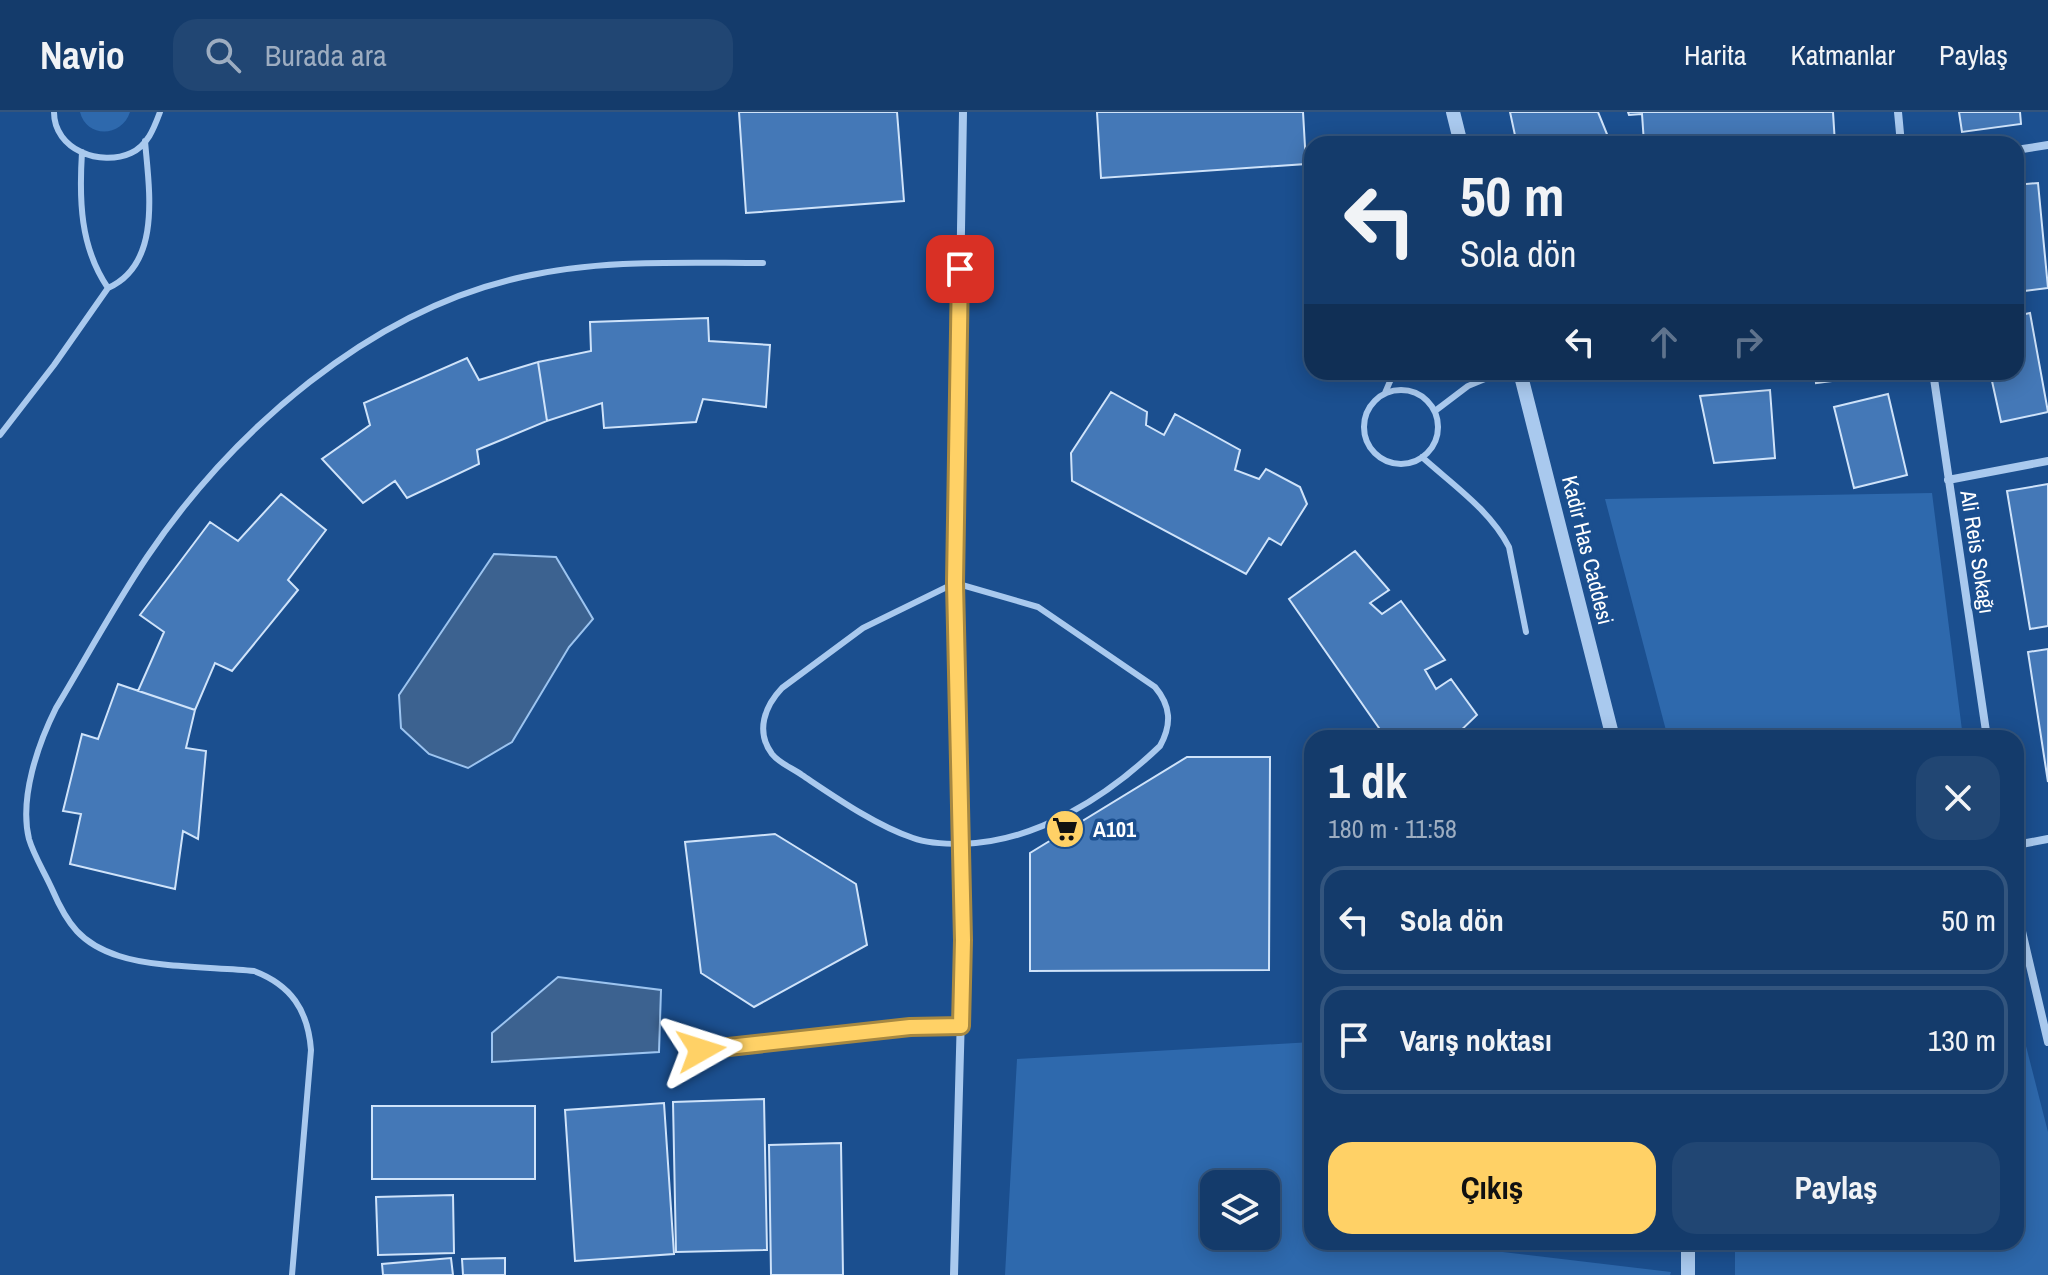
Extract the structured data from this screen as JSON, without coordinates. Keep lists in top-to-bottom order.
{
  "streets": {
    "street": ["Kadir Has Caddesi", "Ali Reis Sokağı"]
  },
  "places": {
    "supermarket": ["A101"]
  },
  "page": {
    "header": "Navio",
    "search": "Burada ara",
    "nav": ["Harita", "Katmanlar", "Paylaş"],
    "turn": ["50 m", "Sola dön"],
    "heading": ["1 dk", "180 m · 11:58"],
    "list": [
      {
        "name": "Sola dön",
        "value": "50 m"
      },
      {
        "name": "Varış noktası",
        "value": "130 m"
      }
    ],
    "buttons": ["Çıkış", "Paylaş"]
  }
}
